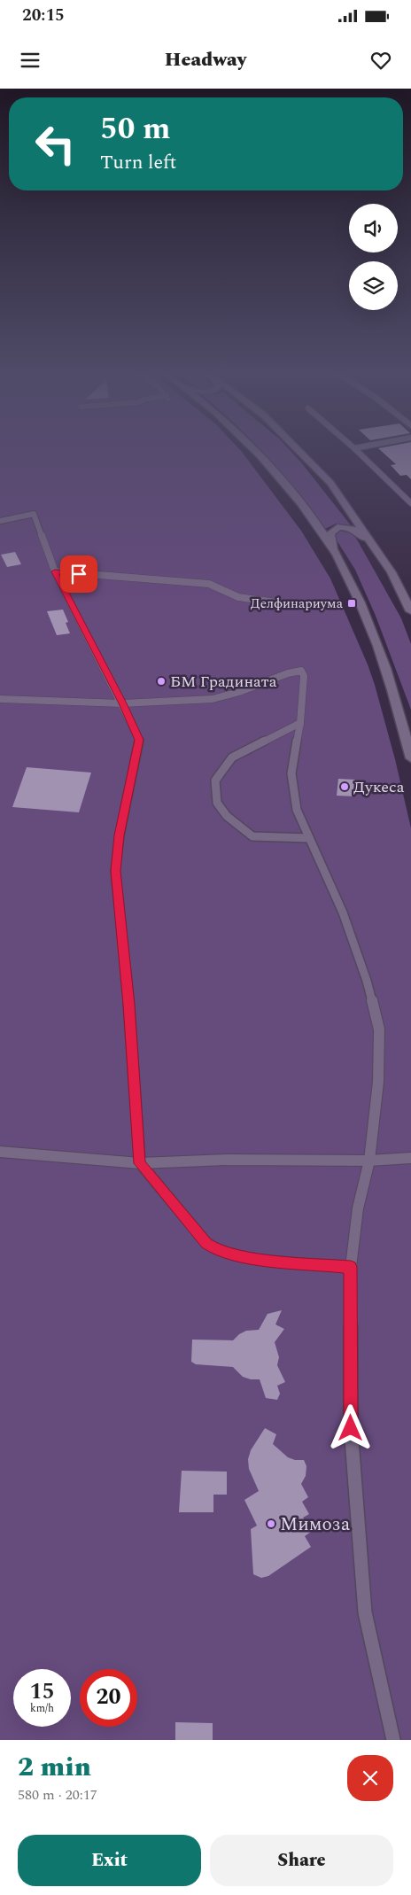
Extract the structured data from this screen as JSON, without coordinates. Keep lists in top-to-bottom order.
{
  "places": {
    "transit": ["Делфинариума"],
    "other": ["БМ Градината", "Дукеса", "Мимоза"]
  },
  "page": {
    "status": "20:15",
    "header": "Headway",
    "turn": ["50 m", "Turn left"],
    "speed": "15 km/h",
    "limit": "20",
    "heading": ["2 min", "580 m · 20:17"],
    "buttons": ["Exit", "Share"]
  }
}
